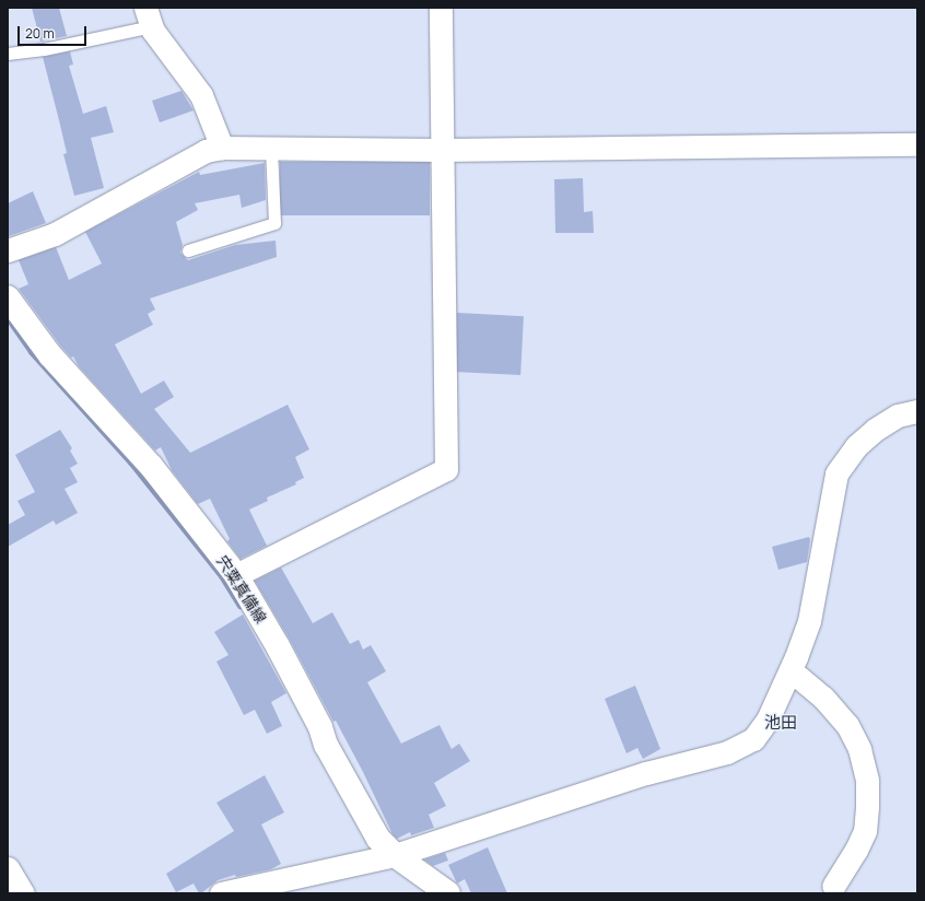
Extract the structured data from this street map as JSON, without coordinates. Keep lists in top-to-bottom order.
{
  "streets": {
    "main road": ["宍粟真備線"]
  },
  "districts": ["池田"],
  "scale_bar": "20 m"
}
